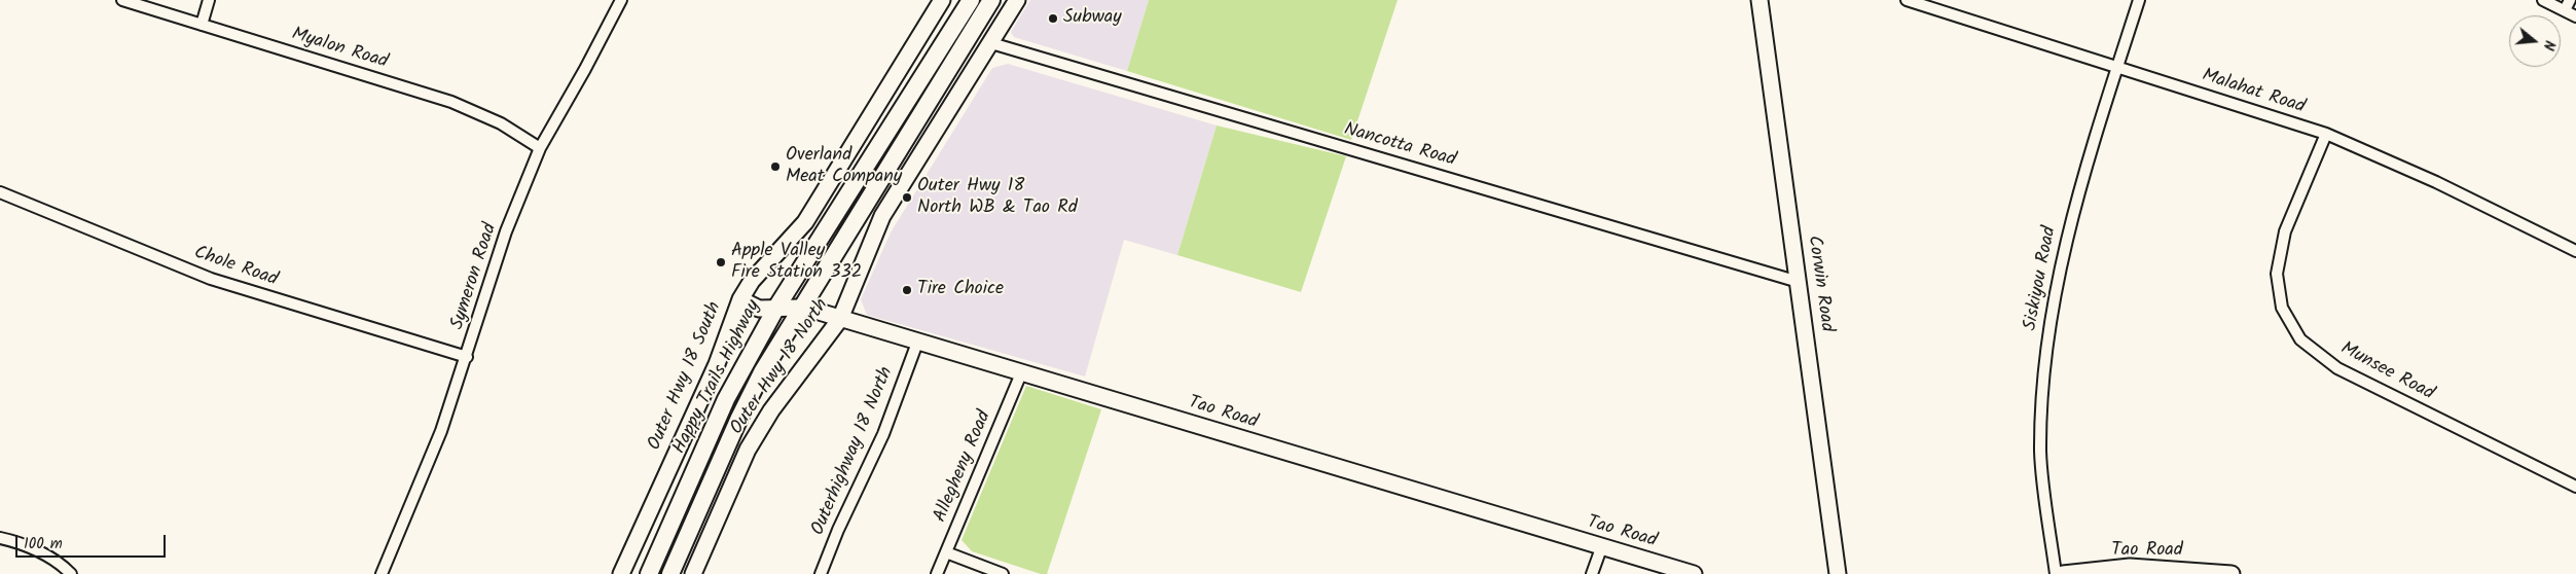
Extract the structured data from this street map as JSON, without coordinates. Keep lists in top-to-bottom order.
{
  "streets": {
    "main road": ["Happy Trails Highway"],
    "street": [
      "Myalon Road",
      "Malahat Road",
      "Nancotta Road",
      "Chole Road",
      "Symeron Road",
      "Siskiyou Road",
      "Corwin Road",
      "Outer Hwy 18 North",
      "Munsee Road",
      "Outer Hwy 18 South",
      "Tao Road",
      "Outerhighway 18 North",
      "Allegheny Road"
    ]
  },
  "crossings": [
    ["Myalon Road", "Symeron Road"],
    ["Malahat Road", "Siskiyou Road"],
    ["Malahat Road", "Munsee Road"],
    ["Nancotta Road", "Corwin Road"],
    ["Nancotta Road", "Outer Hwy 18 North"],
    ["Chole Road", "Symeron Road"],
    ["Outer Hwy 18 North", "Tao Road"],
    ["Outer Hwy 18 South", "Tao Road"],
    ["Happy Trails Highway", "Tao Road"],
    ["Tao Road", "Outerhighway 18 North"],
    ["Tao Road", "Allegheny Road"]
  ],
  "places": [
    "Subway",
    "Overland Meat Company",
    "Outer Hwy 18 North WB & Tao Rd",
    "Apple Valley Fire Station 332",
    "Tire Choice"
  ],
  "scale_bar": "100 m",
  "north": "right"
}
